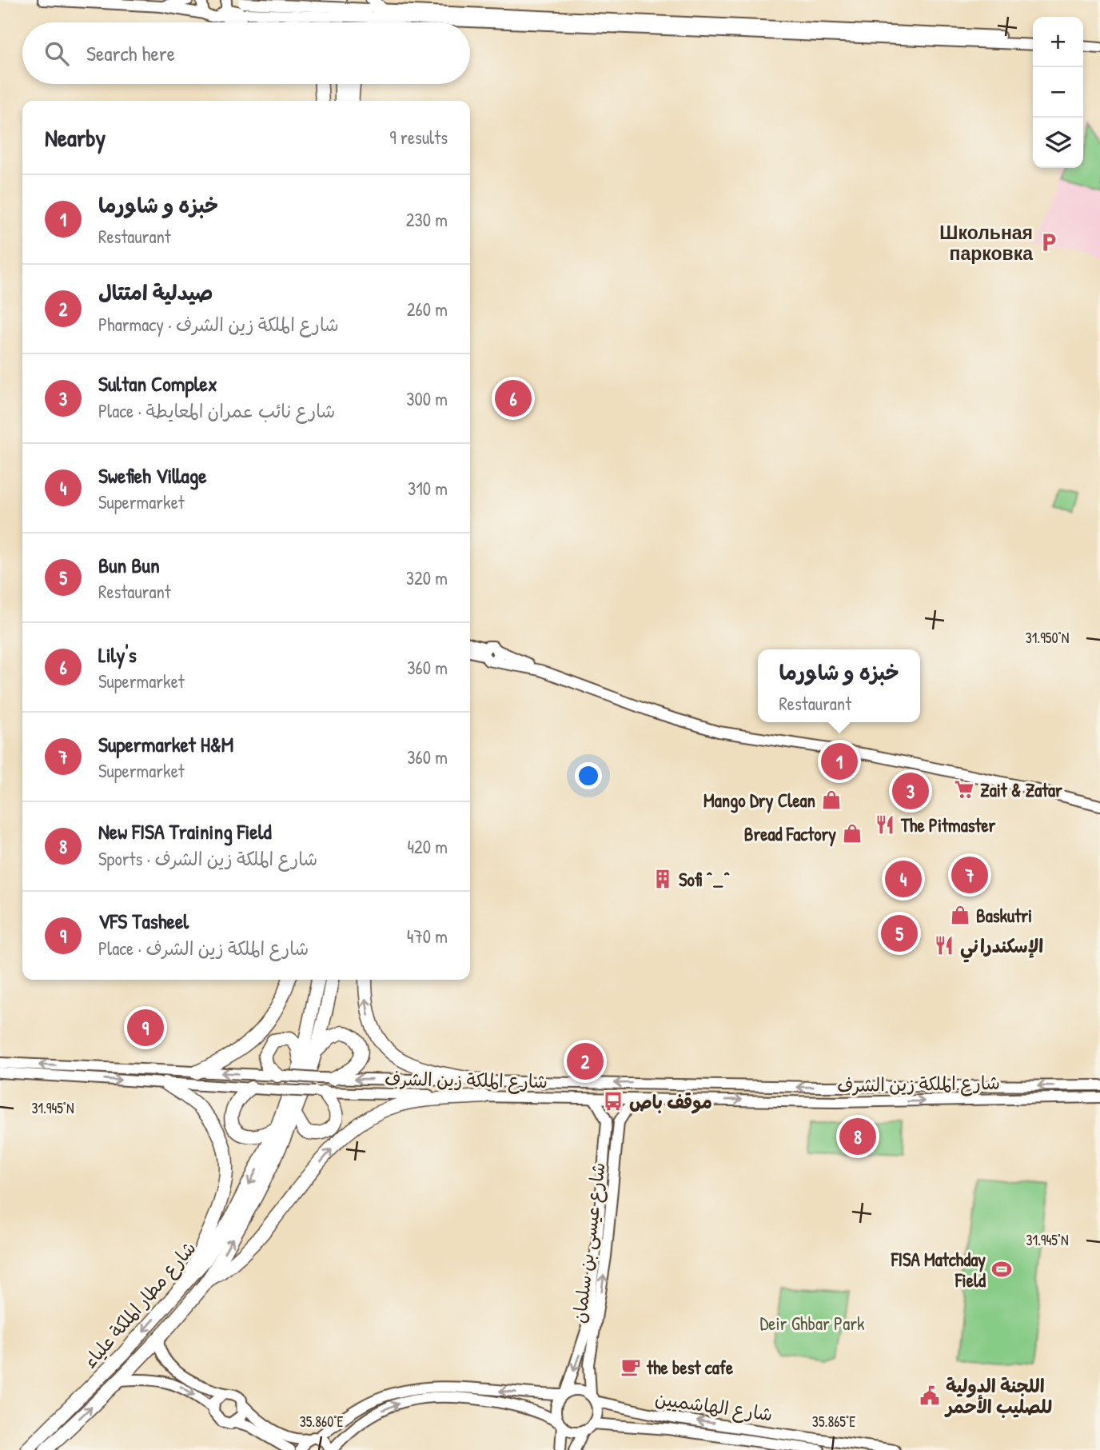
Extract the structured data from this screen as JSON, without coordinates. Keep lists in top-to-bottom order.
{
  "streets": {
    "highway": ["شارع مطار الملكة علياء"],
    "main road": ["شارع الملكة زين الشرف", "شارع عيسى بن سلمان", "شارع الهاشميين"]
  },
  "crossings": [
    ["شارع عيسى بن سلمان", "شارع الهاشميين"]
  ],
  "parks": ["Deir Ghbar Park"],
  "places": {
    "parking": ["Школьная парковка"],
    "supermarket": ["Zait & Zatar"],
    "shop": ["Mango Dry Clean", "Bread Factory", "Baskutri"],
    "restaurant": ["The Pitmaster", "الإسكندراني"],
    "building": ["Sofi ^_^"],
    "bus stop": ["موقف باص"],
    "sports": ["FISA Matchday Field"],
    "cafe": ["the best cafe"],
    "public building": ["اللجنة الدولية للصليب الأحمر"]
  },
  "page": {
    "map_buttons": ["+", "−"],
    "search": "Search here",
    "heading": ["Nearby", "9 results"],
    "list": [
      {
        "mark": "1",
        "name": "خبزه و شاورما",
        "note": "Restaurant",
        "value": "230 m"
      },
      {
        "mark": "2",
        "name": "صيدلية امتتال",
        "note": "Pharmacy · شارع الملكة زين الشرف",
        "value": "260 m"
      },
      {
        "mark": "3",
        "name": "Sultan Complex",
        "note": "Place · شارع نائب عمران المعايطة",
        "value": "300 m"
      },
      {
        "mark": "4",
        "name": "Swefieh Village",
        "note": "Supermarket",
        "value": "310 m"
      },
      {
        "mark": "5",
        "name": "Bun Bun",
        "note": "Restaurant",
        "value": "320 m"
      },
      {
        "mark": "6",
        "name": "Lily's",
        "note": "Supermarket",
        "value": "360 m"
      },
      {
        "mark": "7",
        "name": "Supermarket H&M",
        "note": "Supermarket",
        "value": "360 m"
      },
      {
        "mark": "8",
        "name": "New FISA Training Field",
        "note": "Sports · شارع الملكة زين الشرف",
        "value": "420 m"
      },
      {
        "mark": "9",
        "name": "VFS Tasheel",
        "note": "Place · شارع الملكة زين الشرف",
        "value": "470 m"
      }
    ],
    "pins": [
      "6",
      "1",
      "3",
      "7",
      "4",
      "5",
      "9",
      "2",
      "8"
    ],
    "popup": ["خبزه و شاورما", "Restaurant"]
  },
  "coordinates": [
    "31.950°N",
    "31.945°N",
    "35.860°E",
    "35.865°E"
  ]
}
